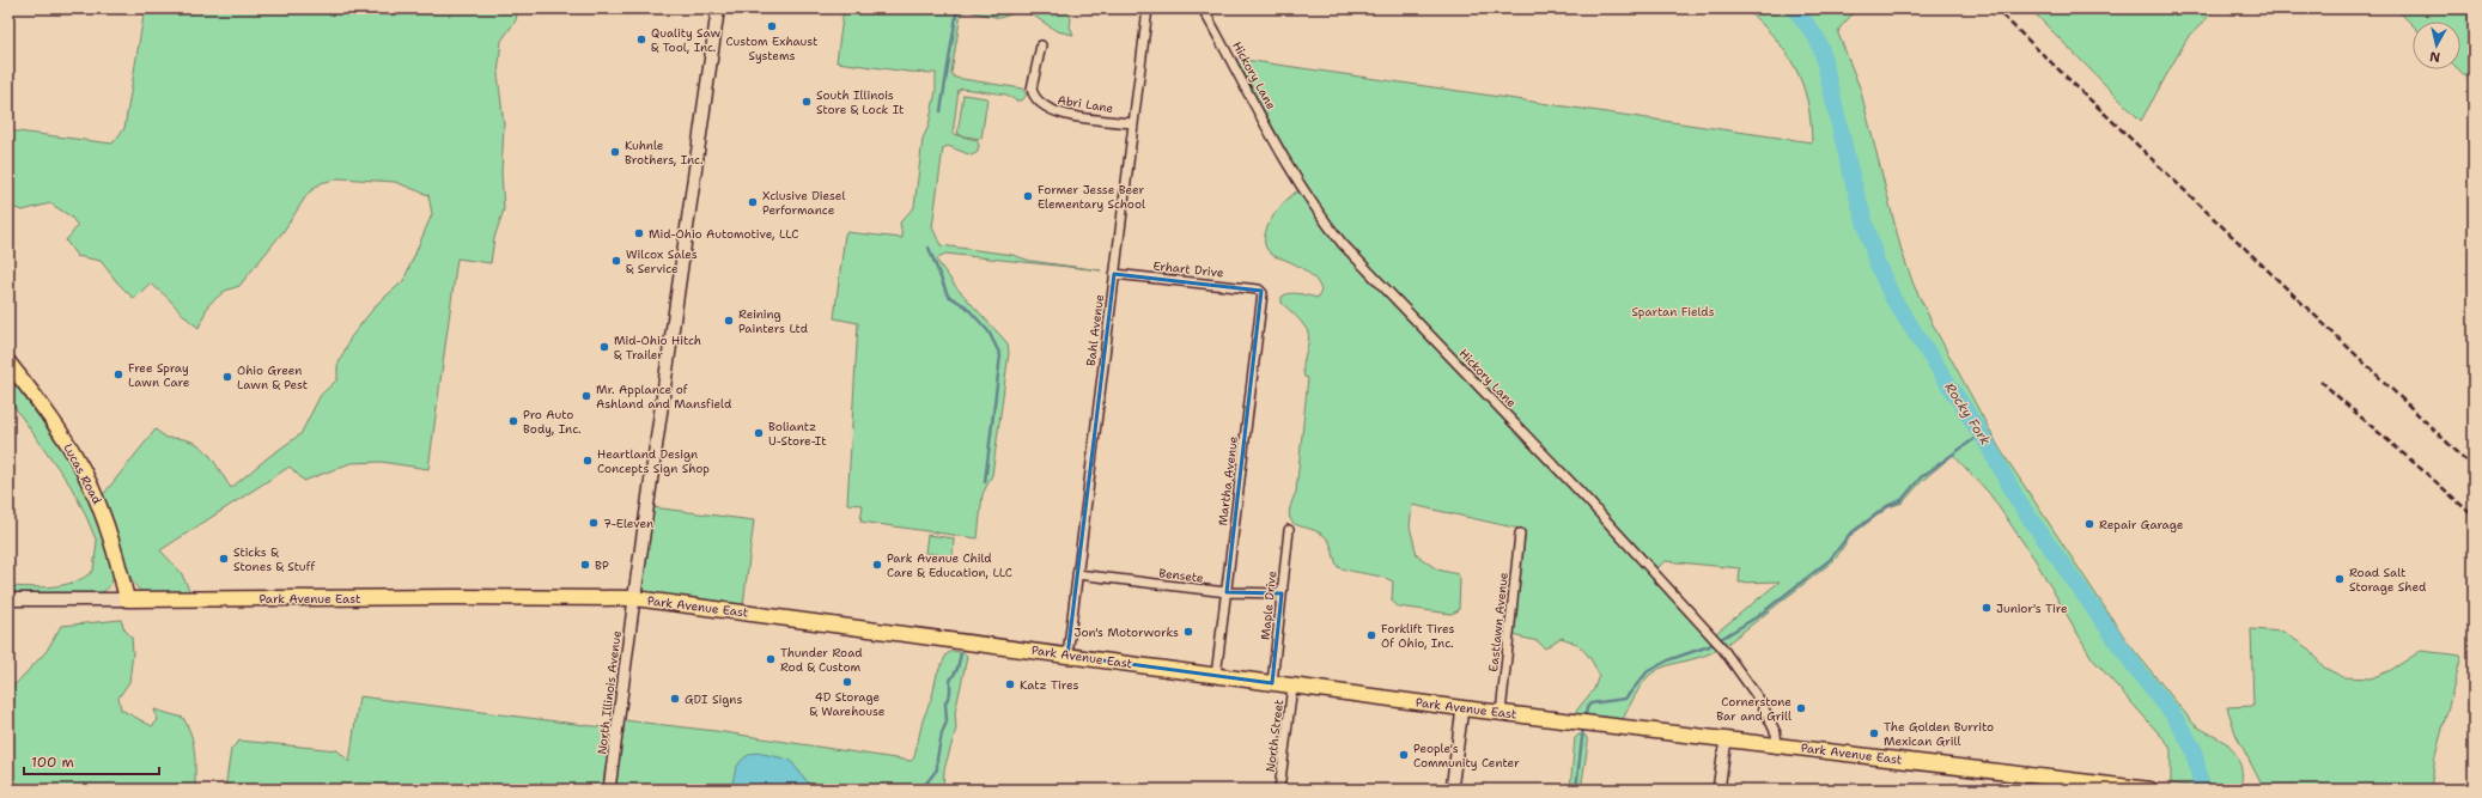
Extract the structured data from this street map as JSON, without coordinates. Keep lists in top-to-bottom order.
{
  "streets": {
    "main road": ["Lucas Road", "Park Avenue East"],
    "street": [
      "Hickory Lane",
      "Abri Lane",
      "Erhart Drive",
      "Bahl Avenue",
      "Martha Avenue",
      "Bensete",
      "Maple Drive",
      "Eastlawn Avenue",
      "North Illinois Avenue",
      "North Street"
    ]
  },
  "crossings": [
    ["Hickory Lane", "Park Avenue East"],
    ["Abri Lane", "Bahl Avenue"],
    ["Erhart Drive", "Bahl Avenue"],
    ["Erhart Drive", "Martha Avenue"],
    ["Bahl Avenue", "Bensete"],
    ["Bahl Avenue", "Park Avenue East"],
    ["Lucas Road", "Park Avenue East"],
    ["Martha Avenue", "Bensete"],
    ["Martha Avenue", "Park Avenue East"],
    ["Bensete", "Maple Drive"],
    ["Park Avenue East", "Maple Drive"],
    ["Park Avenue East", "Eastlawn Avenue"],
    ["Park Avenue East", "North Illinois Avenue"],
    ["Park Avenue East", "North Street"]
  ],
  "water": ["Rocky Fork"],
  "parks": ["Spartan Fields"],
  "places": [
    "Custom Exhaust Systems",
    "Quality Saw & Tool, Inc.",
    "South Illinois Store & Lock It",
    "Kuhnle Brothers, Inc.",
    "Former Jesse Beer Elementary School",
    "Xclusive Diesel Performance",
    "Mid-Ohio Automotive, LLC",
    "Wilcox Sales & Service",
    "Reining Painters Ltd",
    "Mid-Ohio Hitch & Trailer",
    "Free Spray Lawn Care",
    "Ohio Green Lawn & Pest",
    "Mr. Applance of Ashland and Mansfield",
    "Pro Auto Body, Inc.",
    "Boliantz U-Store-It",
    "Heartland Design Concepts Sign Shop",
    "7-Eleven",
    "Repair Garage",
    "Sticks & Stones & Stuff",
    "BP",
    "Park Avenue Child Care & Education, LLC",
    "Road Salt Storage Shed",
    "Junior's Tire",
    "Jon's Motorworks",
    "Forklift Tires Of Ohio, Inc.",
    "Thunder Road Rod & Custom",
    "4D Storage & Warehouse",
    "Katz Tires",
    "GDI Signs",
    "Cornerstone Bar and Grill",
    "The Golden Burrito Mexican Grill",
    "People's Community Center"
  ],
  "scale_bar": "100 m",
  "north": "bottom"
}
